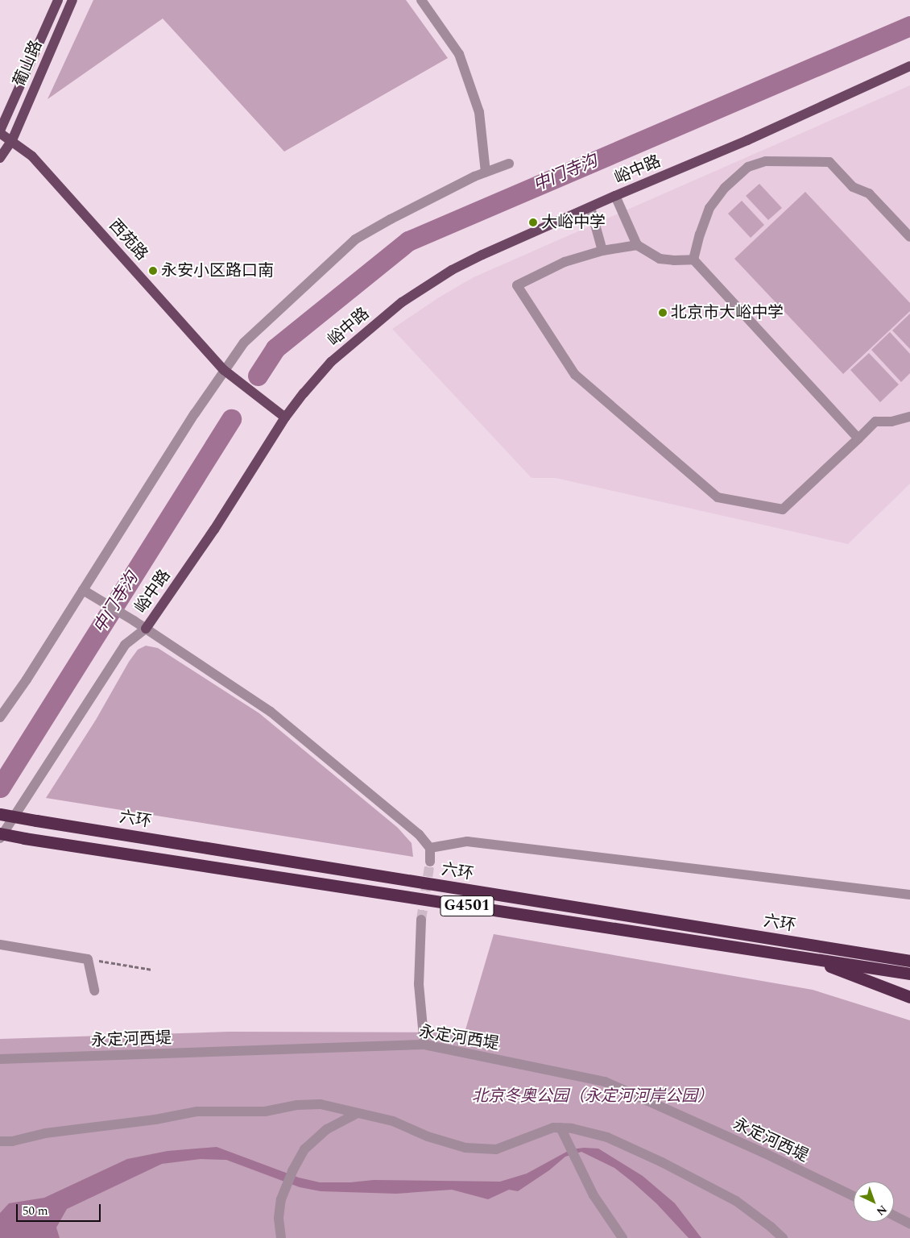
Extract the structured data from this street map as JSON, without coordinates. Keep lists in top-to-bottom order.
{
  "streets": {
    "highway": ["六环", "G4501"],
    "main road": ["葡山路", "峪中路", "西苑路"],
    "street": ["永定河西堤"]
  },
  "crossings": [
    ["葡山路", "西苑路"],
    ["峪中路", "西苑路"]
  ],
  "water": ["中门寺沟"],
  "parks": ["北京冬奥公园（永定河河岸公园）"],
  "places": ["大峪中学", "永安小区路口南", "北京市大峪中学"],
  "scale_bar": "50 m",
  "north": "bottom right"
}
